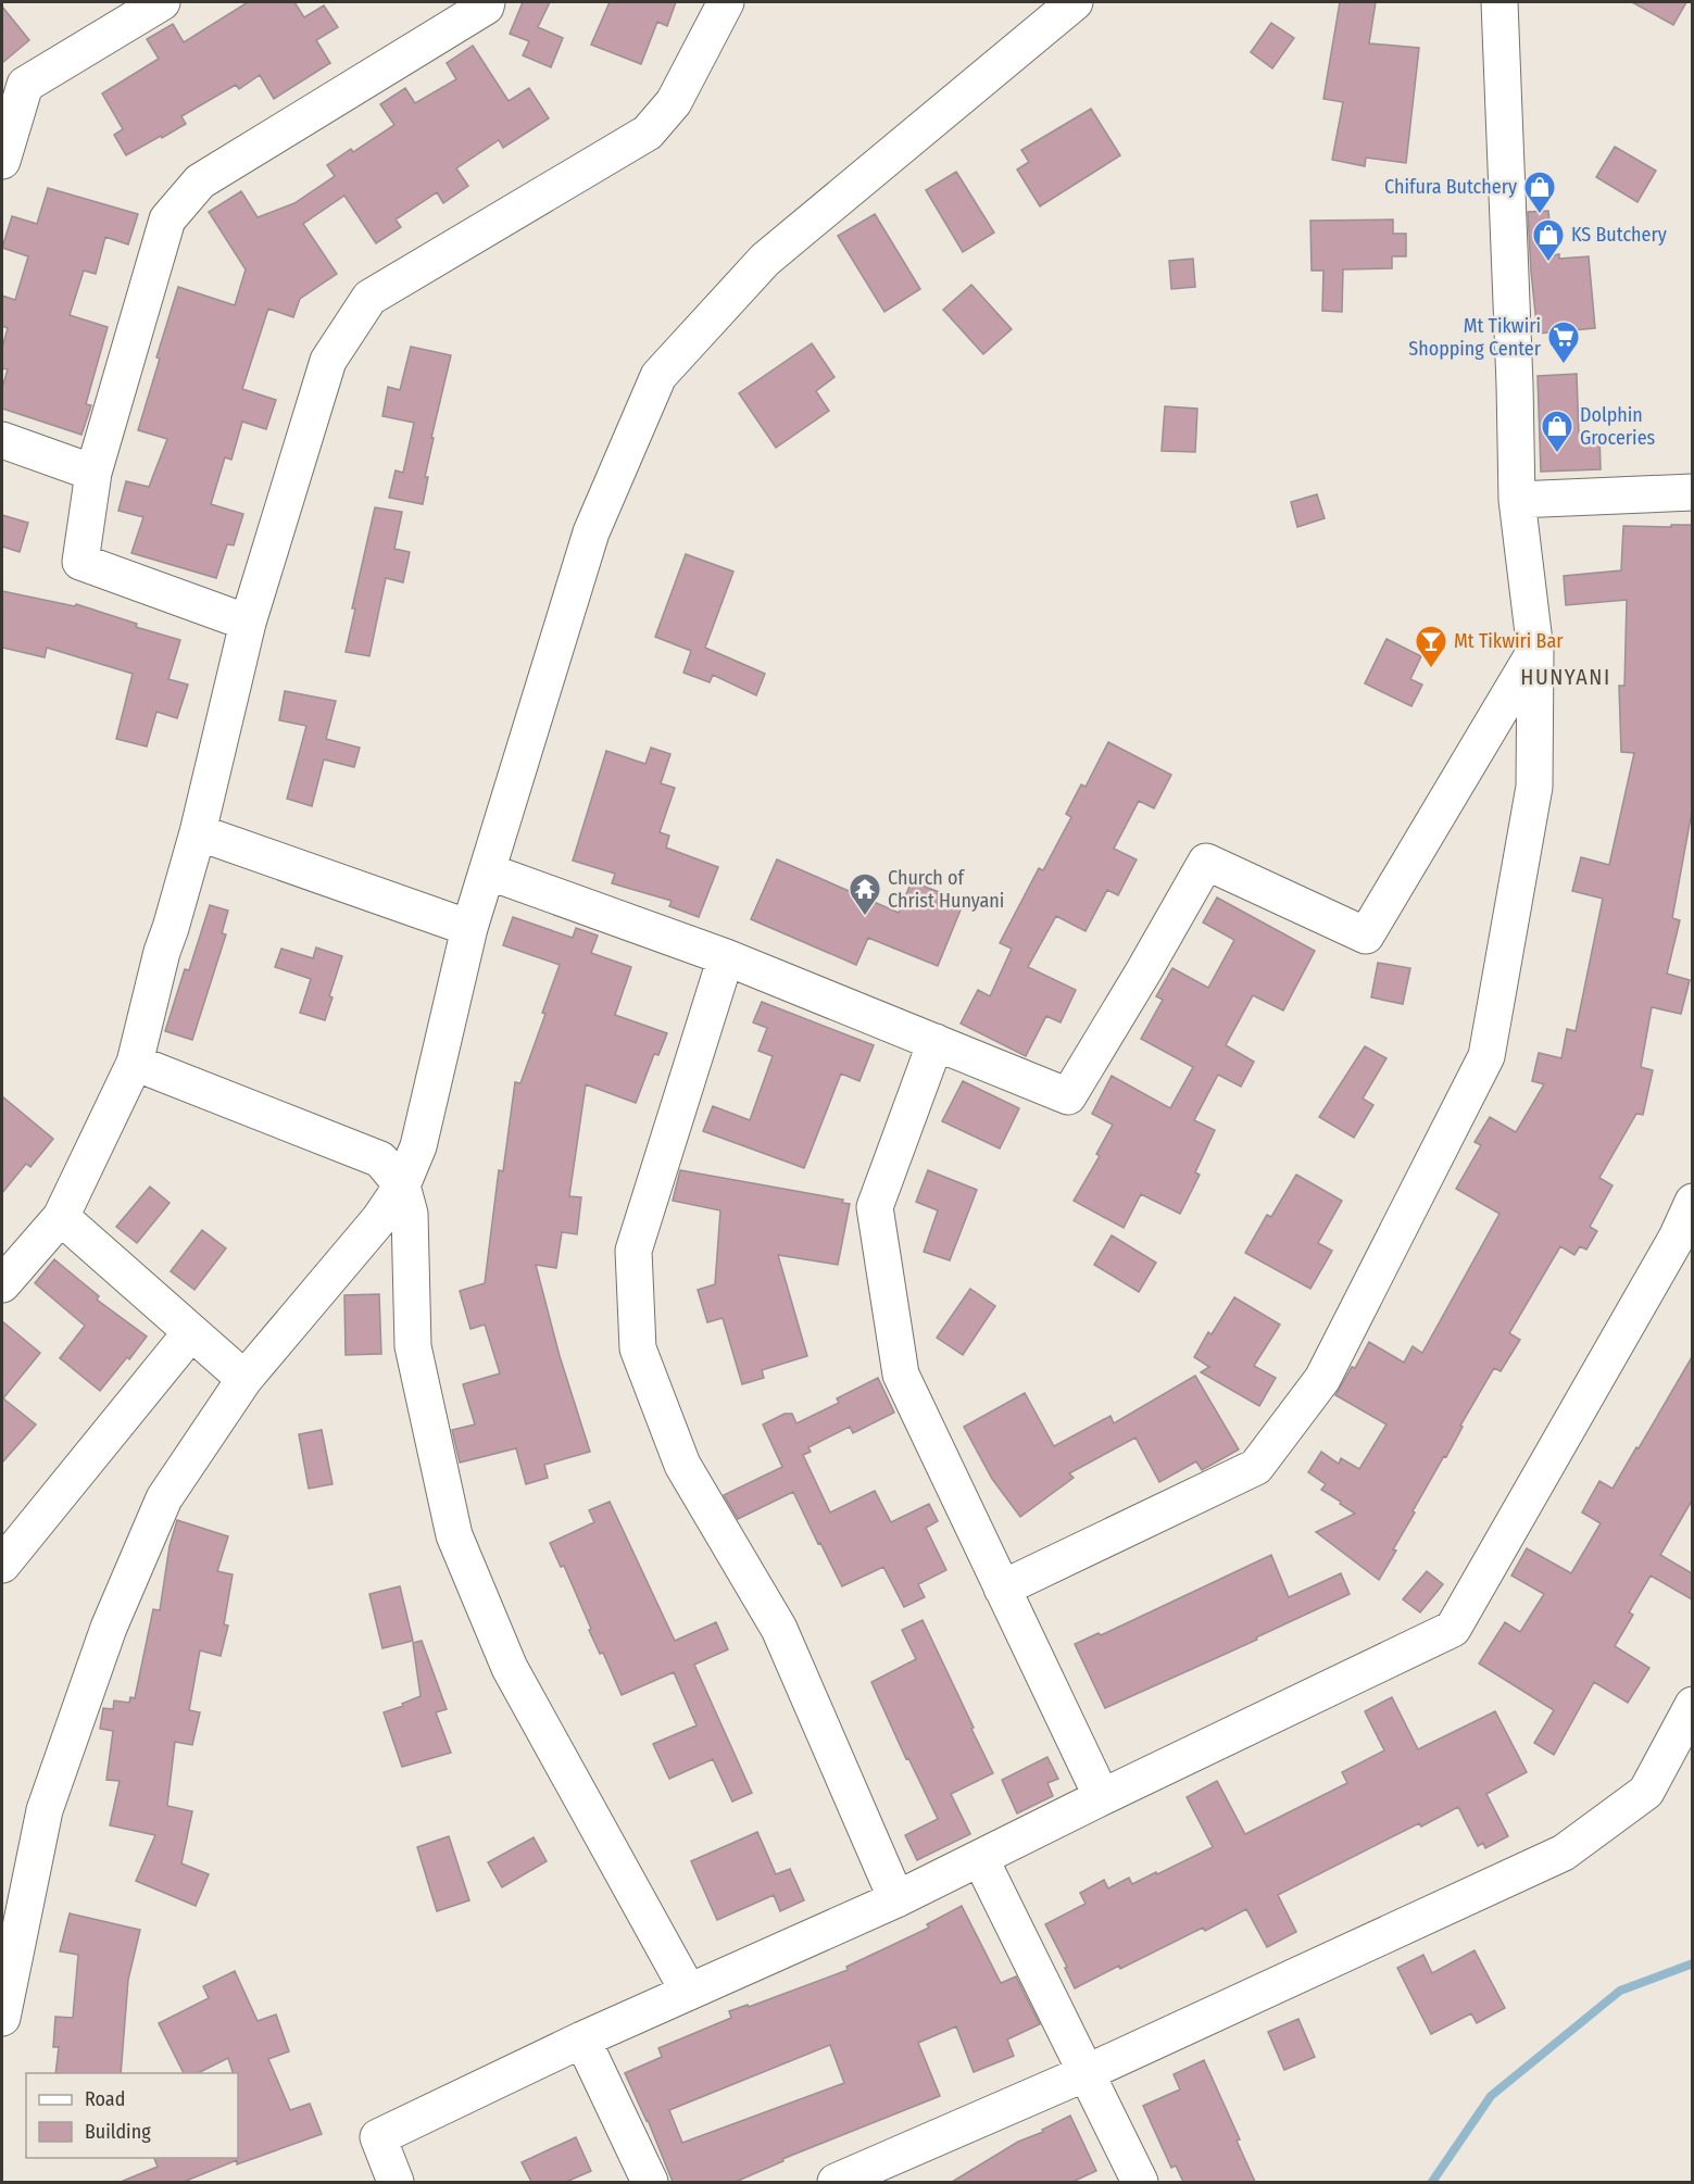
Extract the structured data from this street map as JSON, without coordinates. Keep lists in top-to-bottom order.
{
  "districts": ["HUNYANI"],
  "places": {
    "shop": ["Chifura Butchery", "KS Butchery", "Dolphin Groceries"],
    "supermarket": ["Mt Tikwiri Shopping Center"],
    "bar": ["Mt Tikwiri Bar"],
    "temple": ["Church of Christ Hunyani"]
  },
  "legend": ["Road", "Building"]
}
